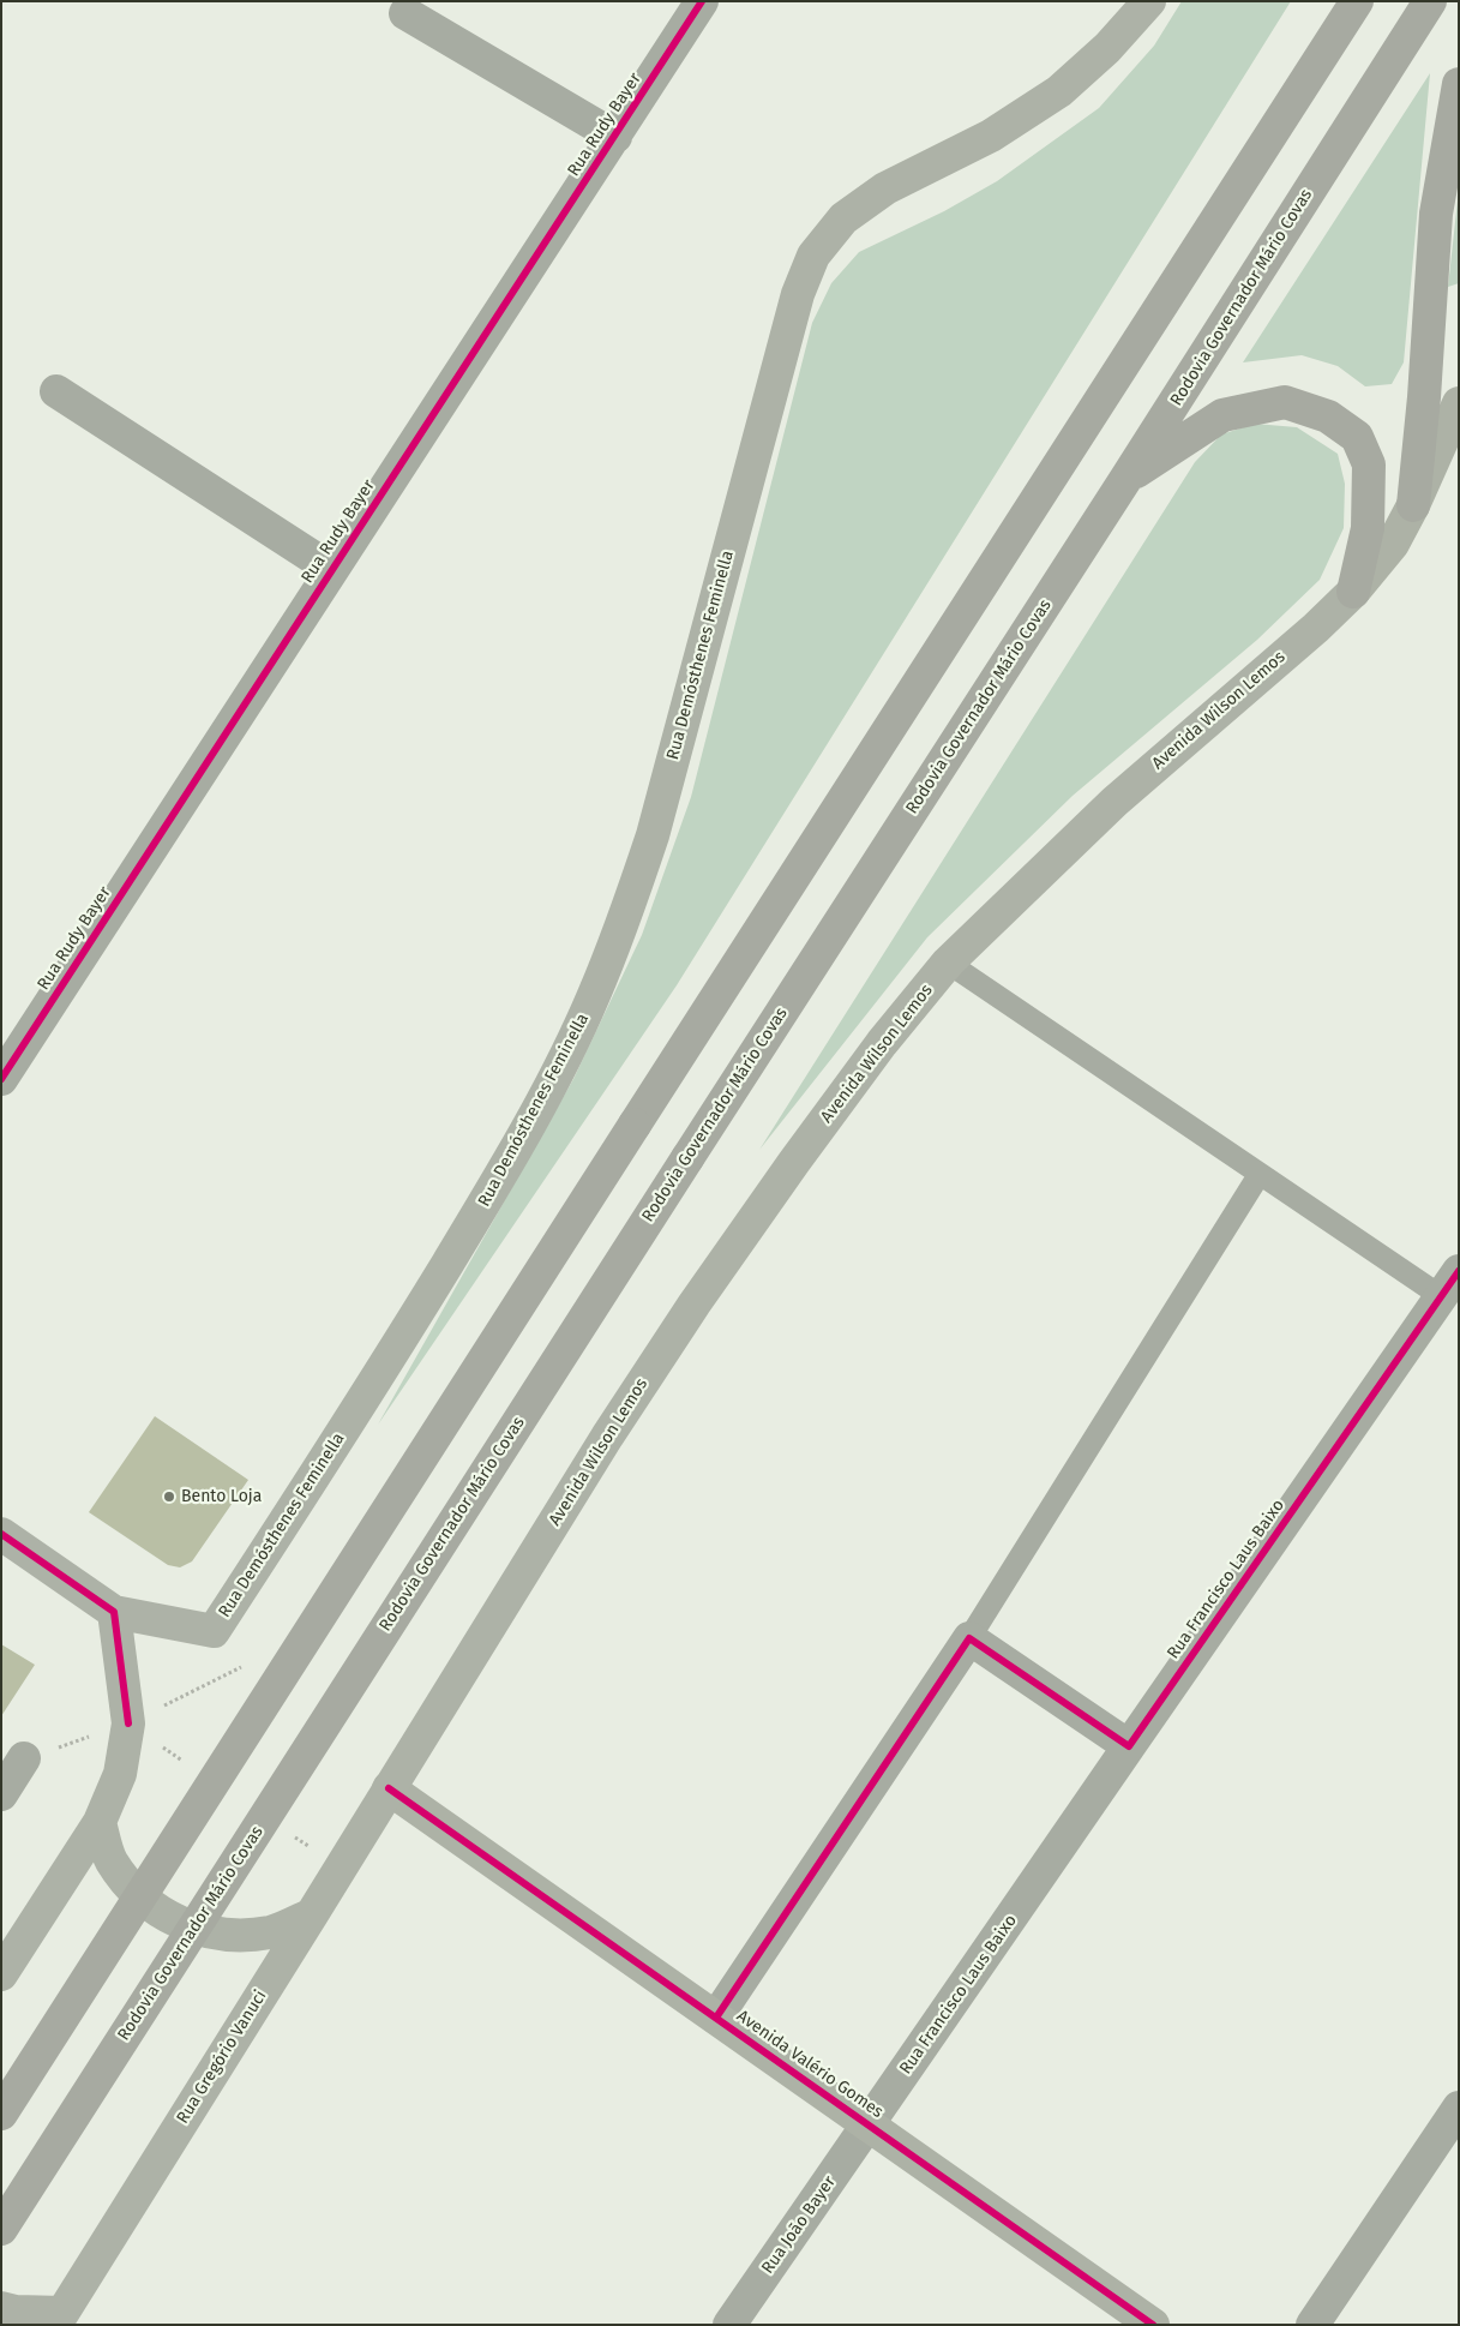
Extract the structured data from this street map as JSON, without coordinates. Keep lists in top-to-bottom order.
{
  "streets": {
    "highway": ["Rodovia Governador Mário Covas"],
    "main road": [
      "Rua Demósthenes Feminella",
      "Avenida Wilson Lemos",
      "Rua Gregório Vanuci",
      "Avenida Valério Gomes"
    ],
    "street": ["Rua Rudy Bayer", "Rua Francisco Laus Baixo", "Rua João Bayer"]
  },
  "crossings": [
    ["Avenida Wilson Lemos", "Rua Gregório Vanuci"],
    ["Avenida Wilson Lemos", "Avenida Valério Gomes"],
    ["Rua Francisco Laus Baixo", "Avenida Valério Gomes"],
    ["Rua Francisco Laus Baixo", "Rua João Bayer"],
    ["Rua Gregório Vanuci", "Avenida Valério Gomes"],
    ["Avenida Valério Gomes", "Rua João Bayer"]
  ],
  "places": ["Bento Loja"]
}
